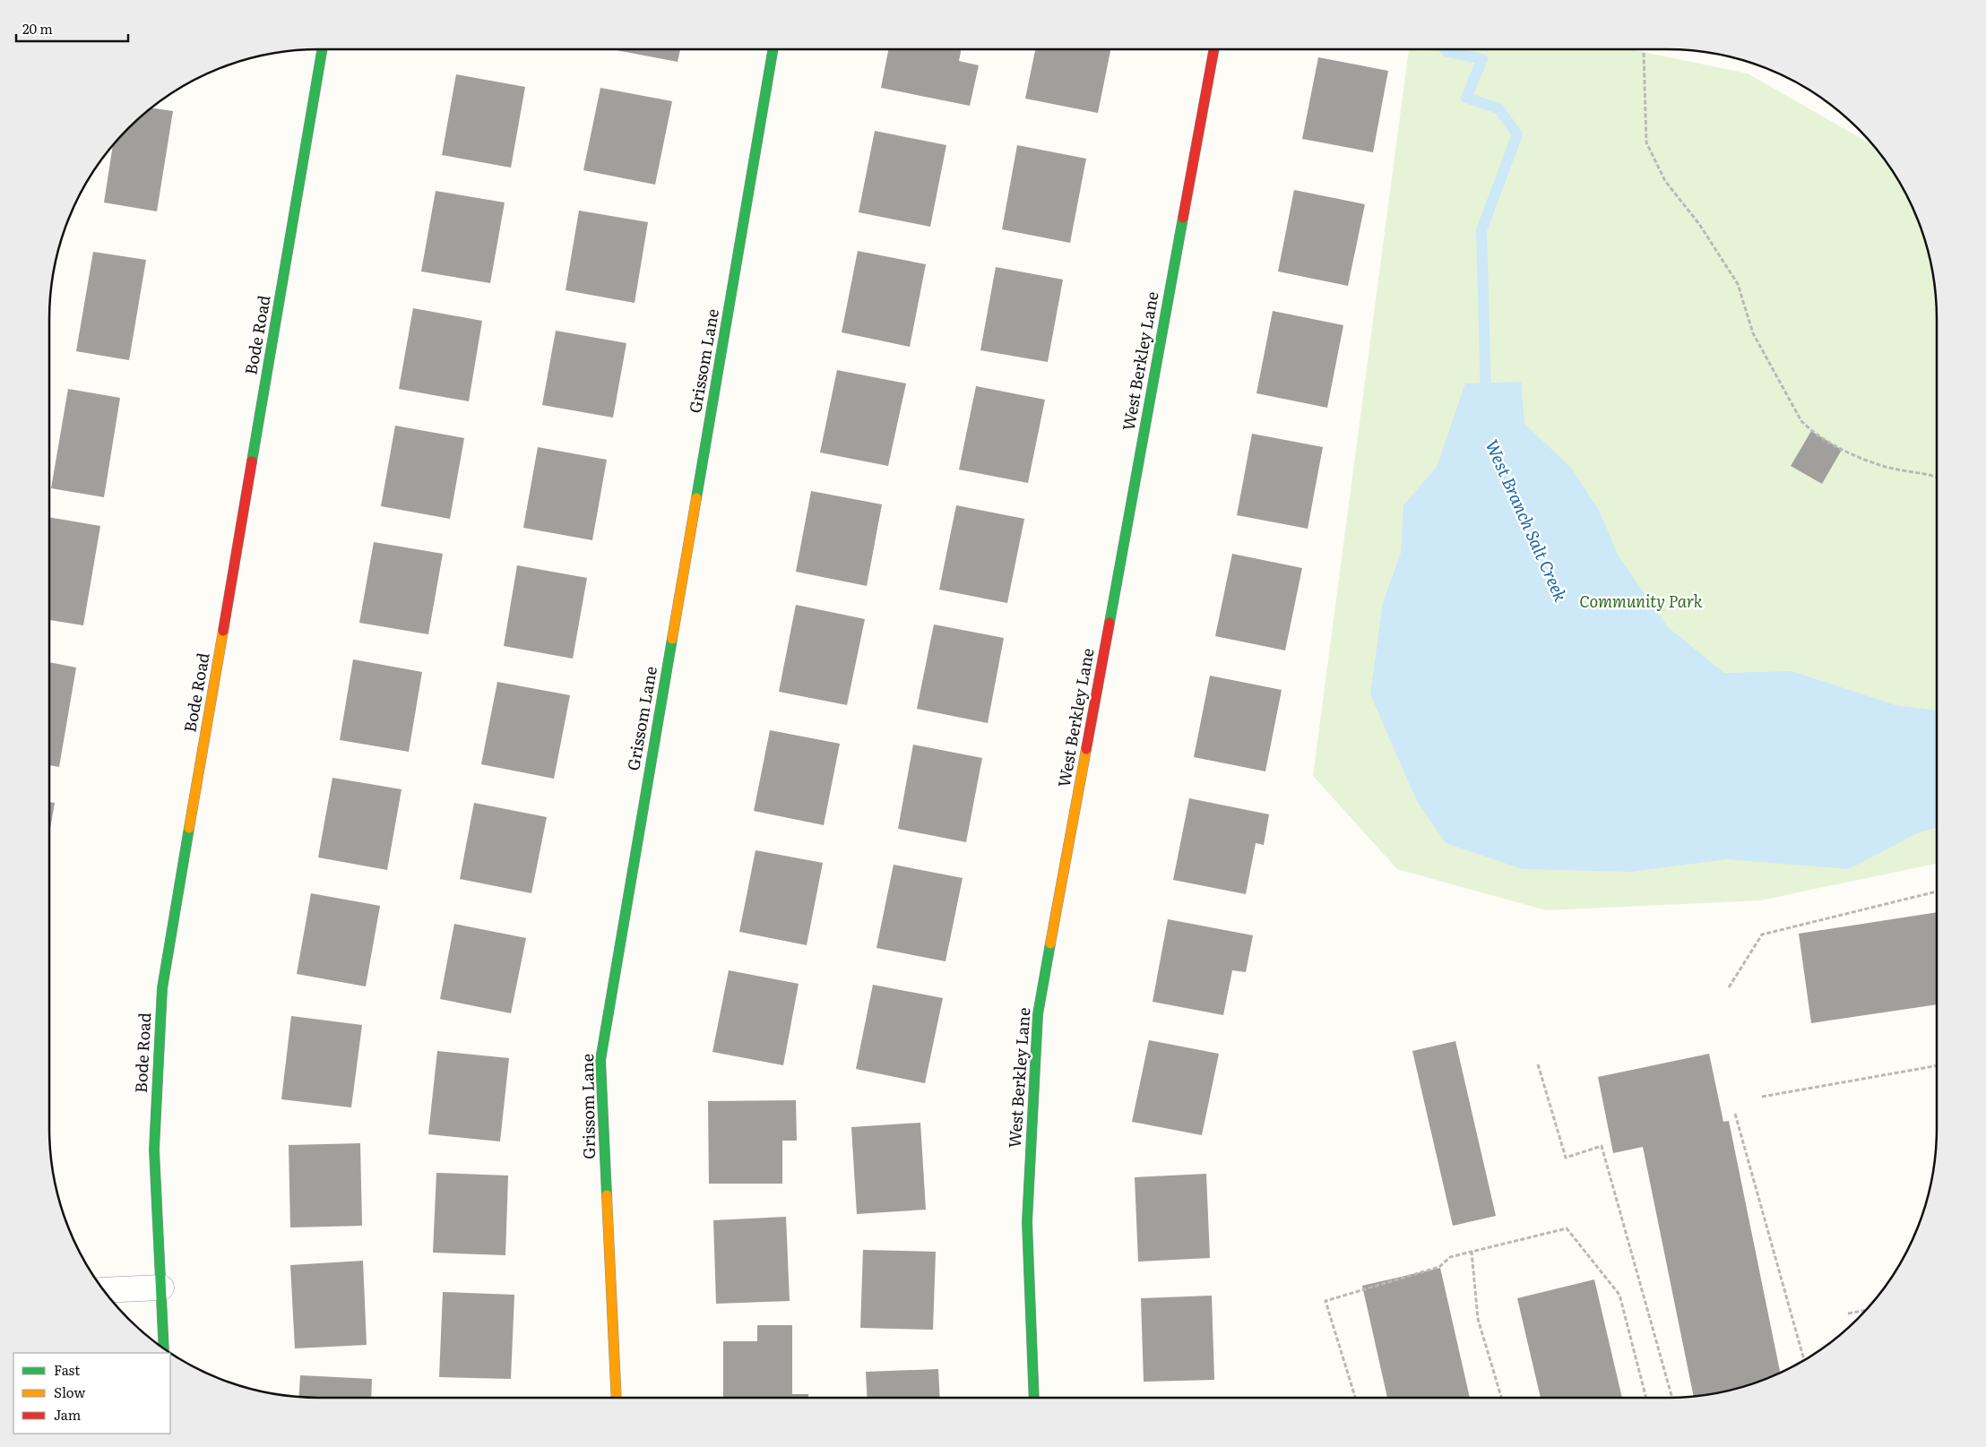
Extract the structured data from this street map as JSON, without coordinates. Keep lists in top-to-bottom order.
{
  "streets": {
    "street": ["Bode Road", "Grissom Lane", "West Berkley Lane"]
  },
  "water": ["West Branch Salt Creek"],
  "parks": ["Community Park"],
  "legend": ["Fast", "Slow", "Jam"],
  "scale_bar": "20 m"
}
